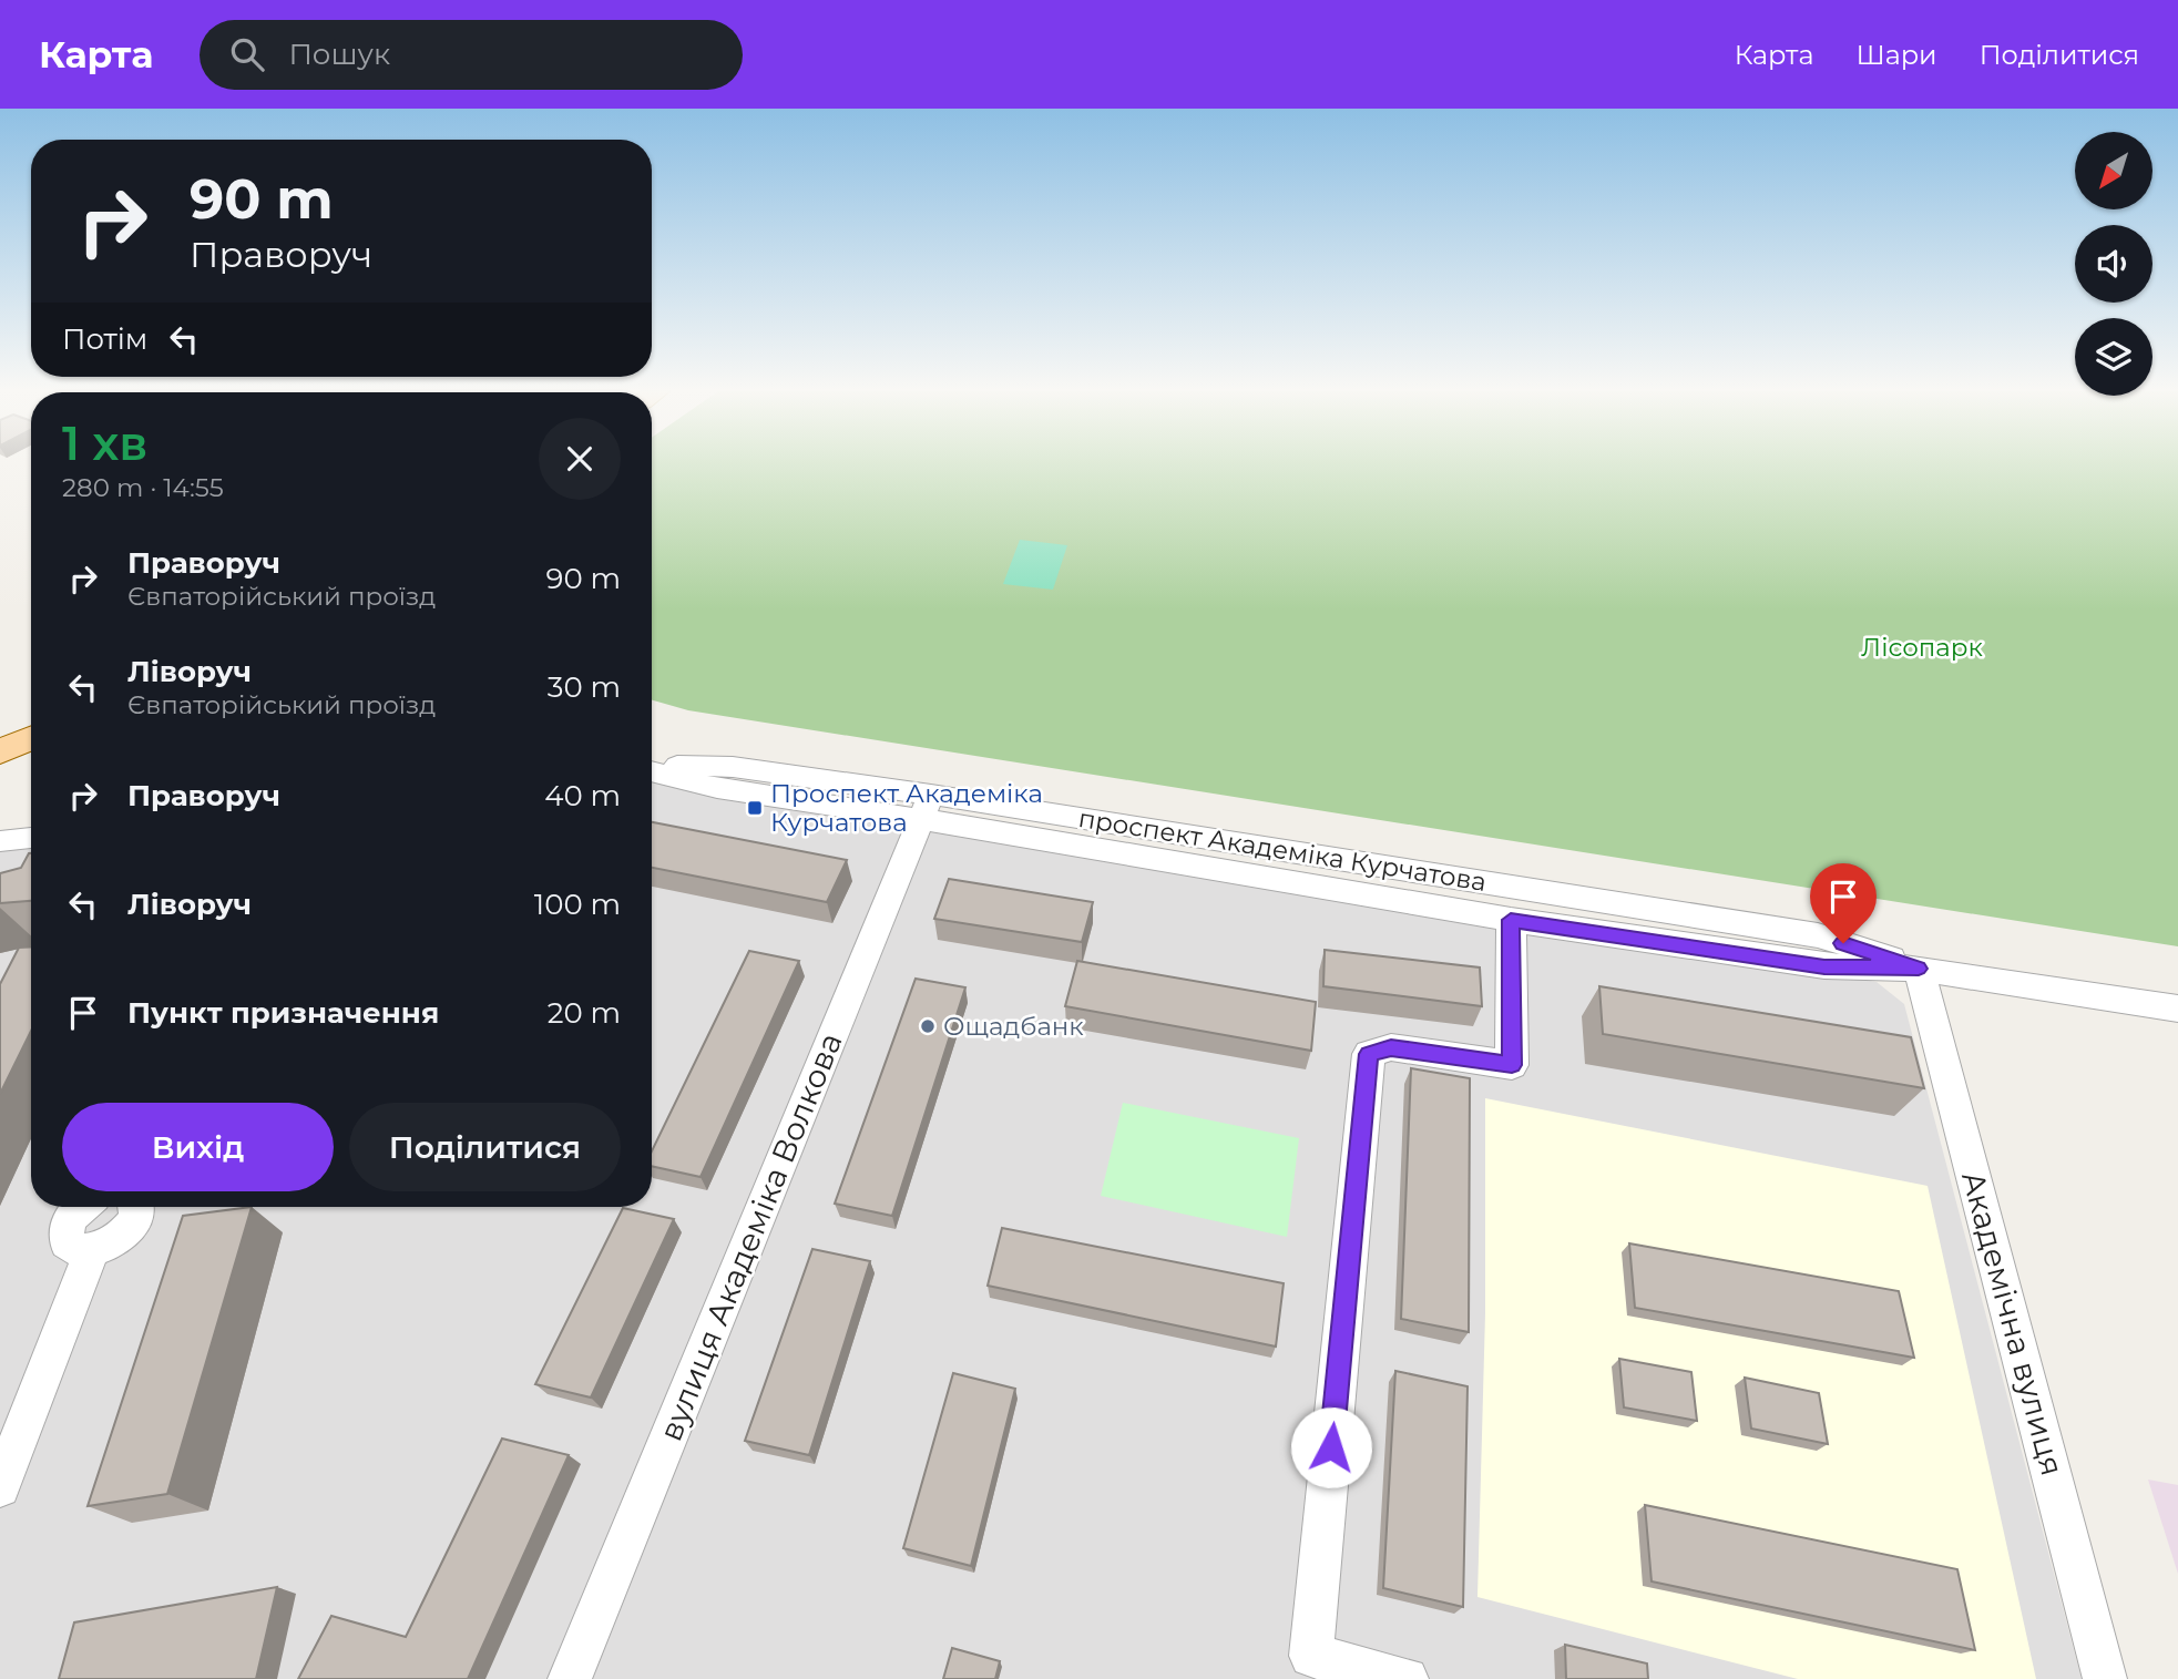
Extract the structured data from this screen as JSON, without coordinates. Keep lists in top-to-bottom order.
{
  "streets": {
    "street": ["проспект Академіка Курчатова", "вулиця Академіка Волкова", "Академічна вулиця"]
  },
  "crossings": [
    ["проспект Академіка Курчатова", "вулиця Академіка Волкова"],
    ["проспект Академіка Курчатова", "Академічна вулиця"]
  ],
  "parks": ["Лісопарк"],
  "places": {
    "transit": ["Проспект Академіка Курчатова"],
    "other": ["Ощадбанк"]
  },
  "north": "bottom left",
  "page": {
    "header": "Карта",
    "search": "Пошук",
    "nav": ["Карта", "Шари", "Поділитися"],
    "turn": ["90 m", "Праворуч"],
    "then": "Потім",
    "heading": ["1 хв", "280 m · 14:55"],
    "list": [
      {
        "name": "Праворуч",
        "note": "Євпаторійський проїзд",
        "value": "90 m"
      },
      {
        "name": "Ліворуч",
        "note": "Євпаторійський проїзд",
        "value": "30 m"
      },
      {
        "name": "Праворуч",
        "value": "40 m"
      },
      {
        "name": "Ліворуч",
        "value": "100 m"
      },
      {
        "name": "Пункт призначення",
        "value": "20 m"
      }
    ],
    "buttons": ["Вихід", "Поділитися"]
  }
}
